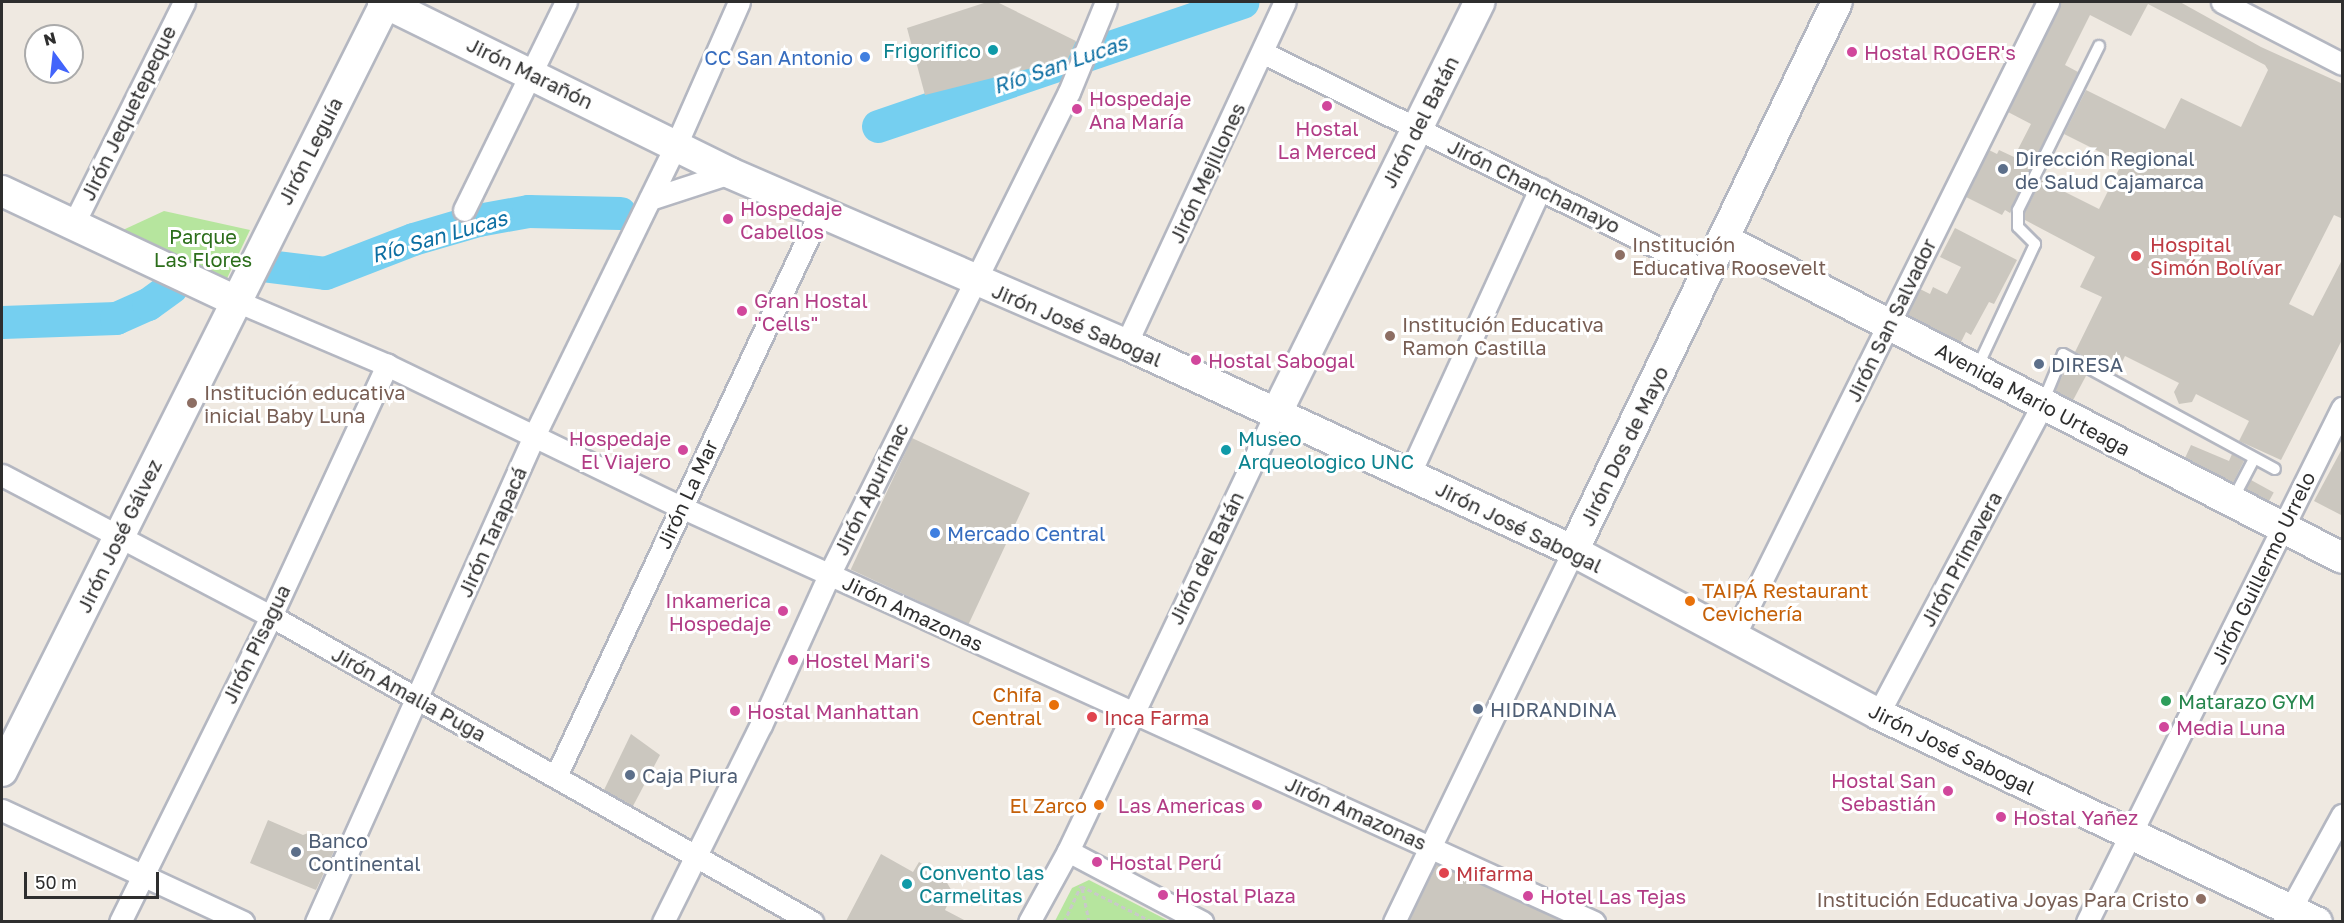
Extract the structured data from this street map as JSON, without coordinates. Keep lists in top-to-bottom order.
{
  "streets": {
    "street": [
      "Jirón Marañón",
      "Jirón Jequetepeque",
      "Jirón del Batán",
      "Jirón Leguía",
      "Jirón Mejillones",
      "Jirón Chanchamayo",
      "Jirón San Salvador",
      "Jirón José Sabogal",
      "Avenida Mario Urteaga",
      "Jirón Dos de Mayo",
      "Jirón Apurímac",
      "Jirón La Mar",
      "Jirón Tarapacá",
      "Jirón José Gálvez",
      "Jirón Primavera",
      "Jirón Guillermo Urrelo",
      "Jirón Amazonas",
      "Jirón Pisagua",
      "Jirón Amalia Puga"
    ]
  },
  "crossings": [
    ["Jirón Marañón", "Jirón Leguía"],
    ["Jirón Marañón", "Jirón José Sabogal"],
    ["Jirón Marañón", "Jirón Tarapacá"],
    ["Jirón del Batán", "Jirón Chanchamayo"],
    ["Jirón del Batán", "Jirón José Sabogal"],
    ["Jirón del Batán", "Jirón Amazonas"],
    ["Jirón Leguía", "Jirón José Gálvez"],
    ["Jirón Leguía", "Jirón Amazonas"],
    ["Jirón Mejillones", "Jirón Chanchamayo"],
    ["Jirón Mejillones", "Jirón José Sabogal"],
    ["Jirón Chanchamayo", "Jirón Dos de Mayo"],
    ["Jirón San Salvador", "Jirón José Sabogal"],
    ["Jirón San Salvador", "Avenida Mario Urteaga"],
    ["Jirón José Sabogal", "Jirón Dos de Mayo"],
    ["Jirón José Sabogal", "Jirón Apurímac"],
    ["Jirón José Sabogal", "Jirón La Mar"],
    ["Jirón José Sabogal", "Jirón Tarapacá"],
    ["Jirón José Sabogal", "Jirón Primavera"],
    ["Jirón José Sabogal", "Jirón Guillermo Urrelo"],
    ["Avenida Mario Urteaga", "Jirón Dos de Mayo"],
    ["Avenida Mario Urteaga", "Jirón Primavera"],
    ["Avenida Mario Urteaga", "Jirón Guillermo Urrelo"],
    ["Jirón Dos de Mayo", "Jirón Amazonas"],
    ["Jirón Apurímac", "Jirón Amazonas"],
    ["Jirón Apurímac", "Jirón Amalia Puga"],
    ["Jirón La Mar", "Jirón Amazonas"],
    ["Jirón La Mar", "Jirón Amalia Puga"],
    ["Jirón Tarapacá", "Jirón Amazonas"],
    ["Jirón Tarapacá", "Jirón Amalia Puga"],
    ["Jirón José Gálvez", "Jirón Amazonas"],
    ["Jirón José Gálvez", "Jirón Amalia Puga"],
    ["Jirón Amazonas", "Jirón Pisagua"],
    ["Jirón Pisagua", "Jirón Amalia Puga"]
  ],
  "water": ["Río San Lucas"],
  "parks": ["Parque Las Flores"],
  "places": [
    "Frigorifico",
    "Hostal ROGER's",
    "CC San Antonio",
    "Hostal La Merced",
    "Hospedaje Ana María",
    "Dirección Regional de Salud Cajamarca",
    "Hospedaje Cabellos",
    "Institución Educativa Roosevelt",
    "Hospital Simón Bolívar",
    "Gran Hostal \"Cells\"",
    "Institución Educativa Ramon Castilla",
    "Hostal Sabogal",
    "DIRESA",
    "Institución educativa inicial Baby Luna",
    "Hospedaje El Viajero",
    "Museo Arqueologico UNC",
    "Mercado Central",
    "TAIPÁ Restaurant Cevichería",
    "Inkamerica Hospedaje",
    "Hostel Mari's",
    "Matarazo GYM",
    "Chifa Central",
    "HIDRANDINA",
    "Hostal Manhattan",
    "Inca Farma",
    "Media Luna",
    "Caja Piura",
    "Hostal San Sebastián",
    "El Zarco",
    "Las Americas",
    "Hostal Yañez",
    "Banco Continental",
    "Hostal Perú",
    "Mifarma",
    "Convento las Carmelitas",
    "Hostal Plaza",
    "Hotel Las Tejas",
    "Institución Educativa Joyas Para Cristo"
  ],
  "scale_bar": "50 m",
  "north": "top"
}
